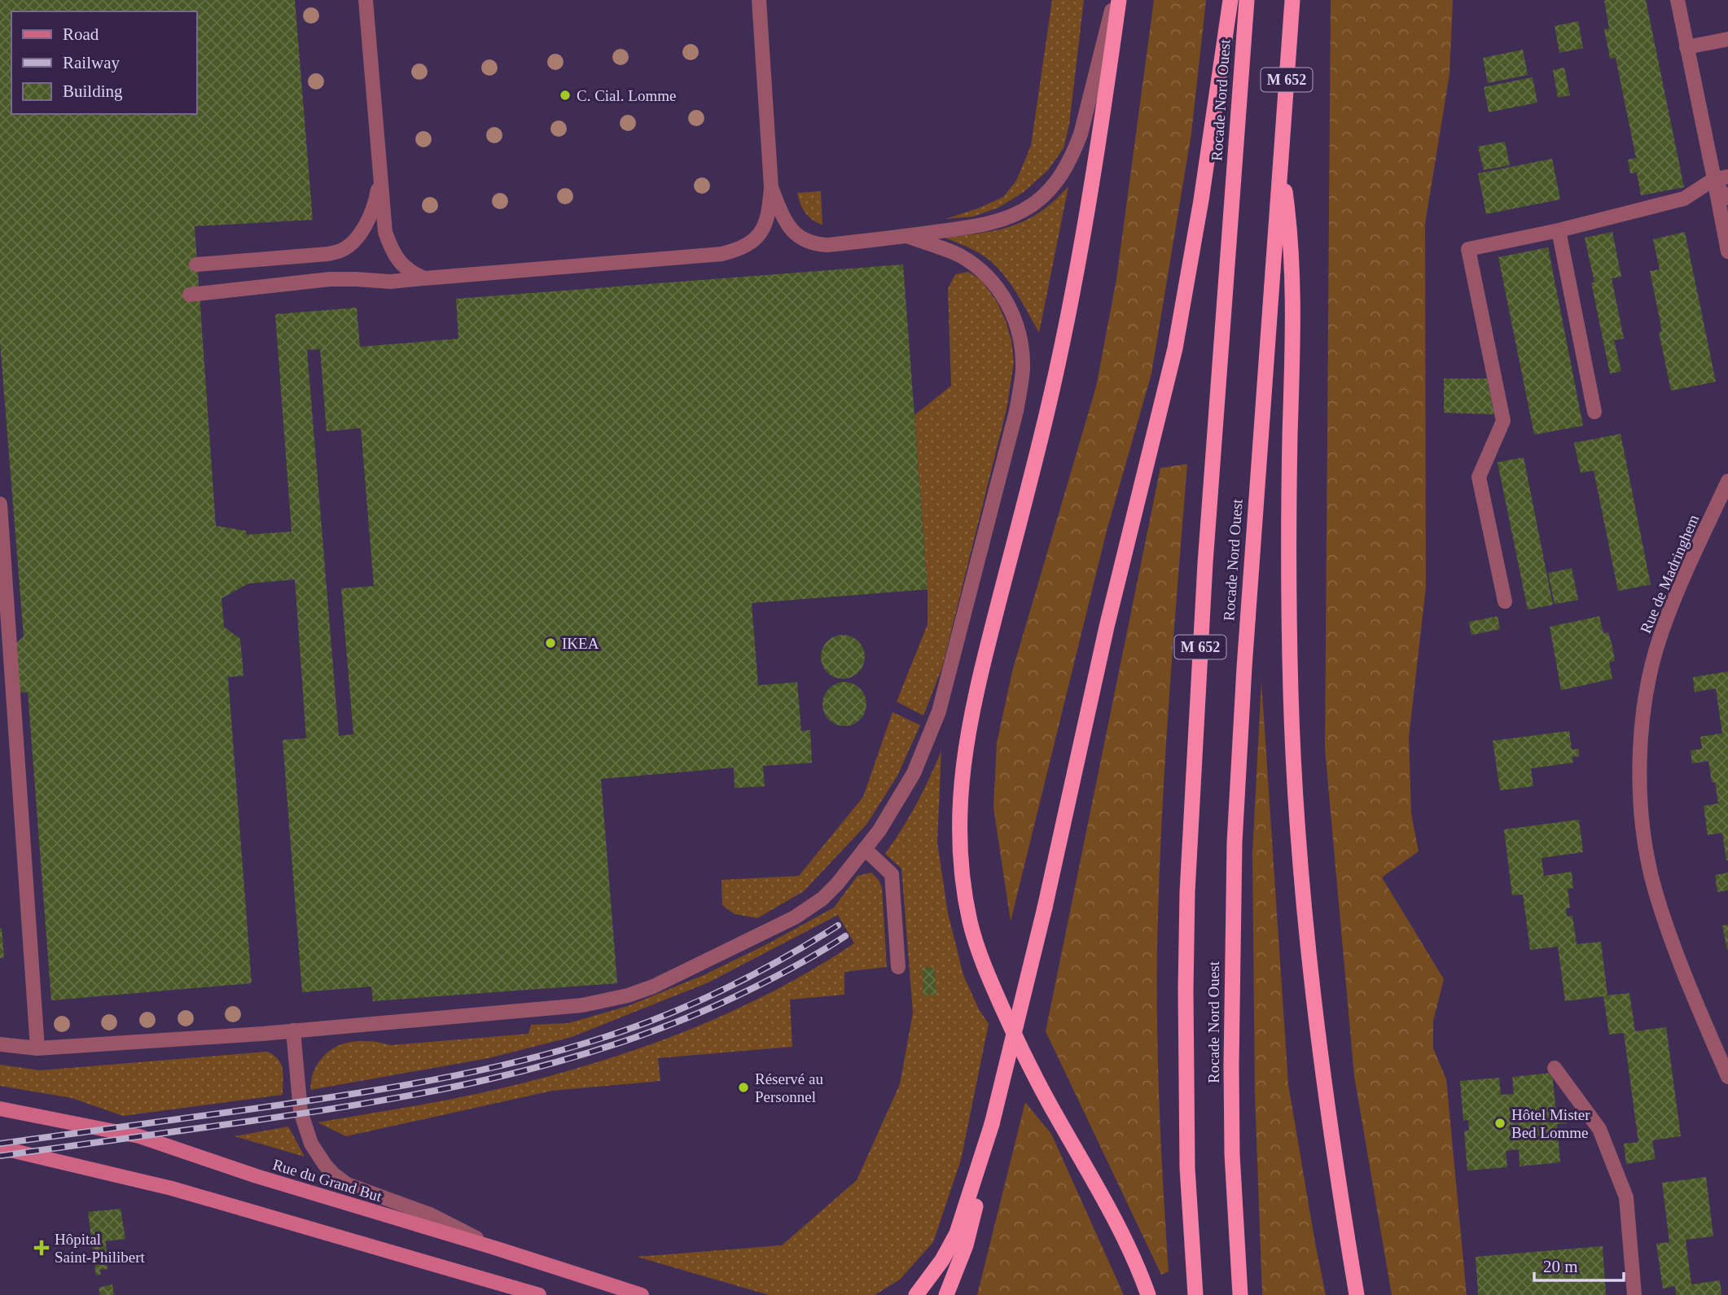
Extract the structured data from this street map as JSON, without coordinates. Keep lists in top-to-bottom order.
{
  "streets": {
    "highway": ["M 652", "Rocade Nord Ouest"],
    "main road": ["Rue du Grand But"],
    "street": ["Rue de Madringhem"]
  },
  "places": {
    "other": [
      "C. Cial. Lomme",
      "IKEA",
      "Réservé au Personnel",
      "Hôtel Mister Bed Lomme"
    ],
    "health": ["Hôpital Saint-Philibert"]
  },
  "legend": ["Road", "Railway", "Building"],
  "scale_bar": "20 m"
}
